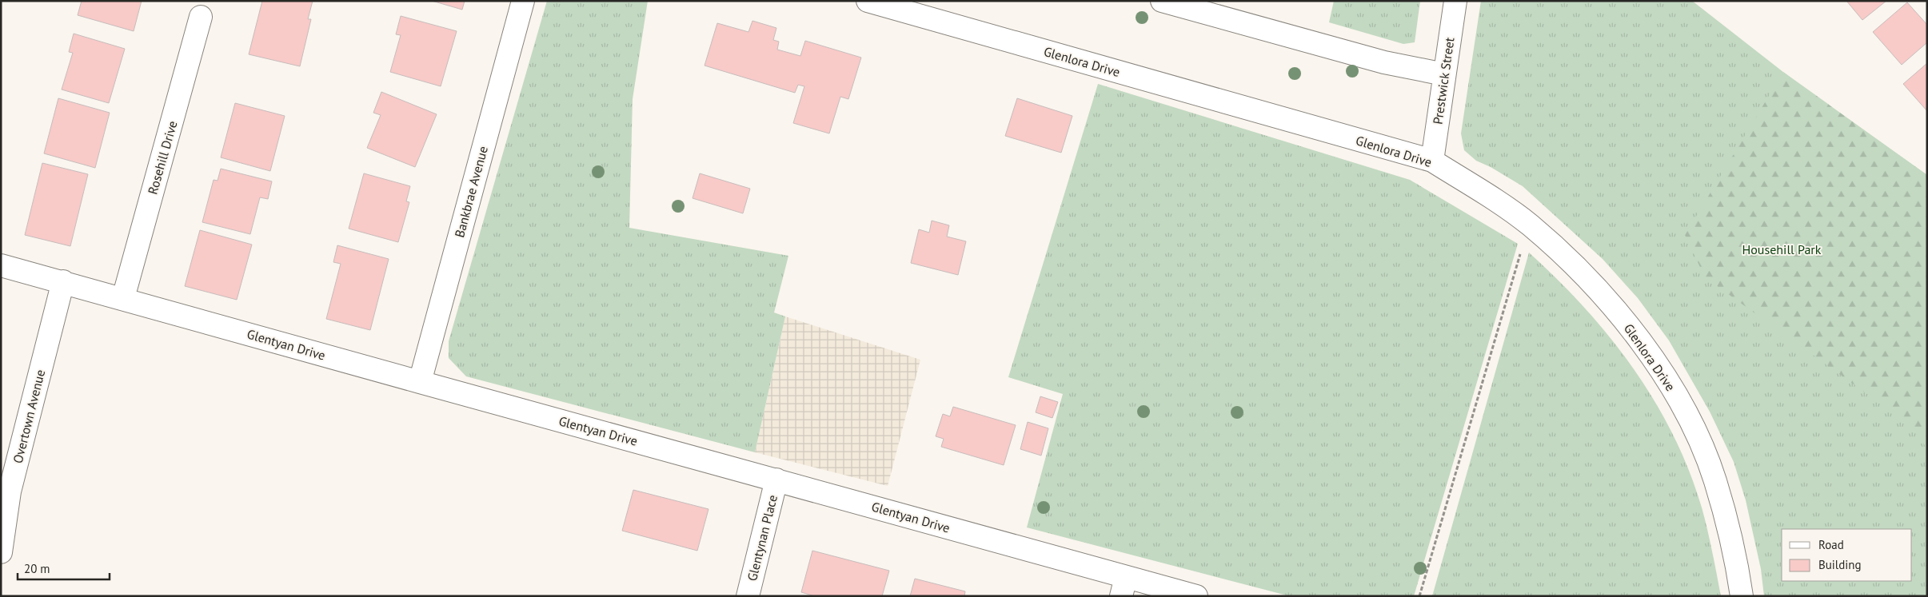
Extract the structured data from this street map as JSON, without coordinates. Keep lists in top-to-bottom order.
{
  "streets": {
    "street": [
      "Glenlora Drive",
      "Prestwick Street",
      "Rosehill Drive",
      "Bankbrae Avenue",
      "Glentyan Drive",
      "Overtown Avenue",
      "Glentynan Place"
    ]
  },
  "crossings": [
    ["Glenlora Drive", "Prestwick Street"],
    ["Rosehill Drive", "Glentyan Drive"],
    ["Bankbrae Avenue", "Glentyan Drive"],
    ["Glentyan Drive", "Overtown Avenue"],
    ["Glentyan Drive", "Glentynan Place"]
  ],
  "parks": ["Househill Park"],
  "legend": ["Road", "Building"],
  "scale_bar": "20 m"
}
